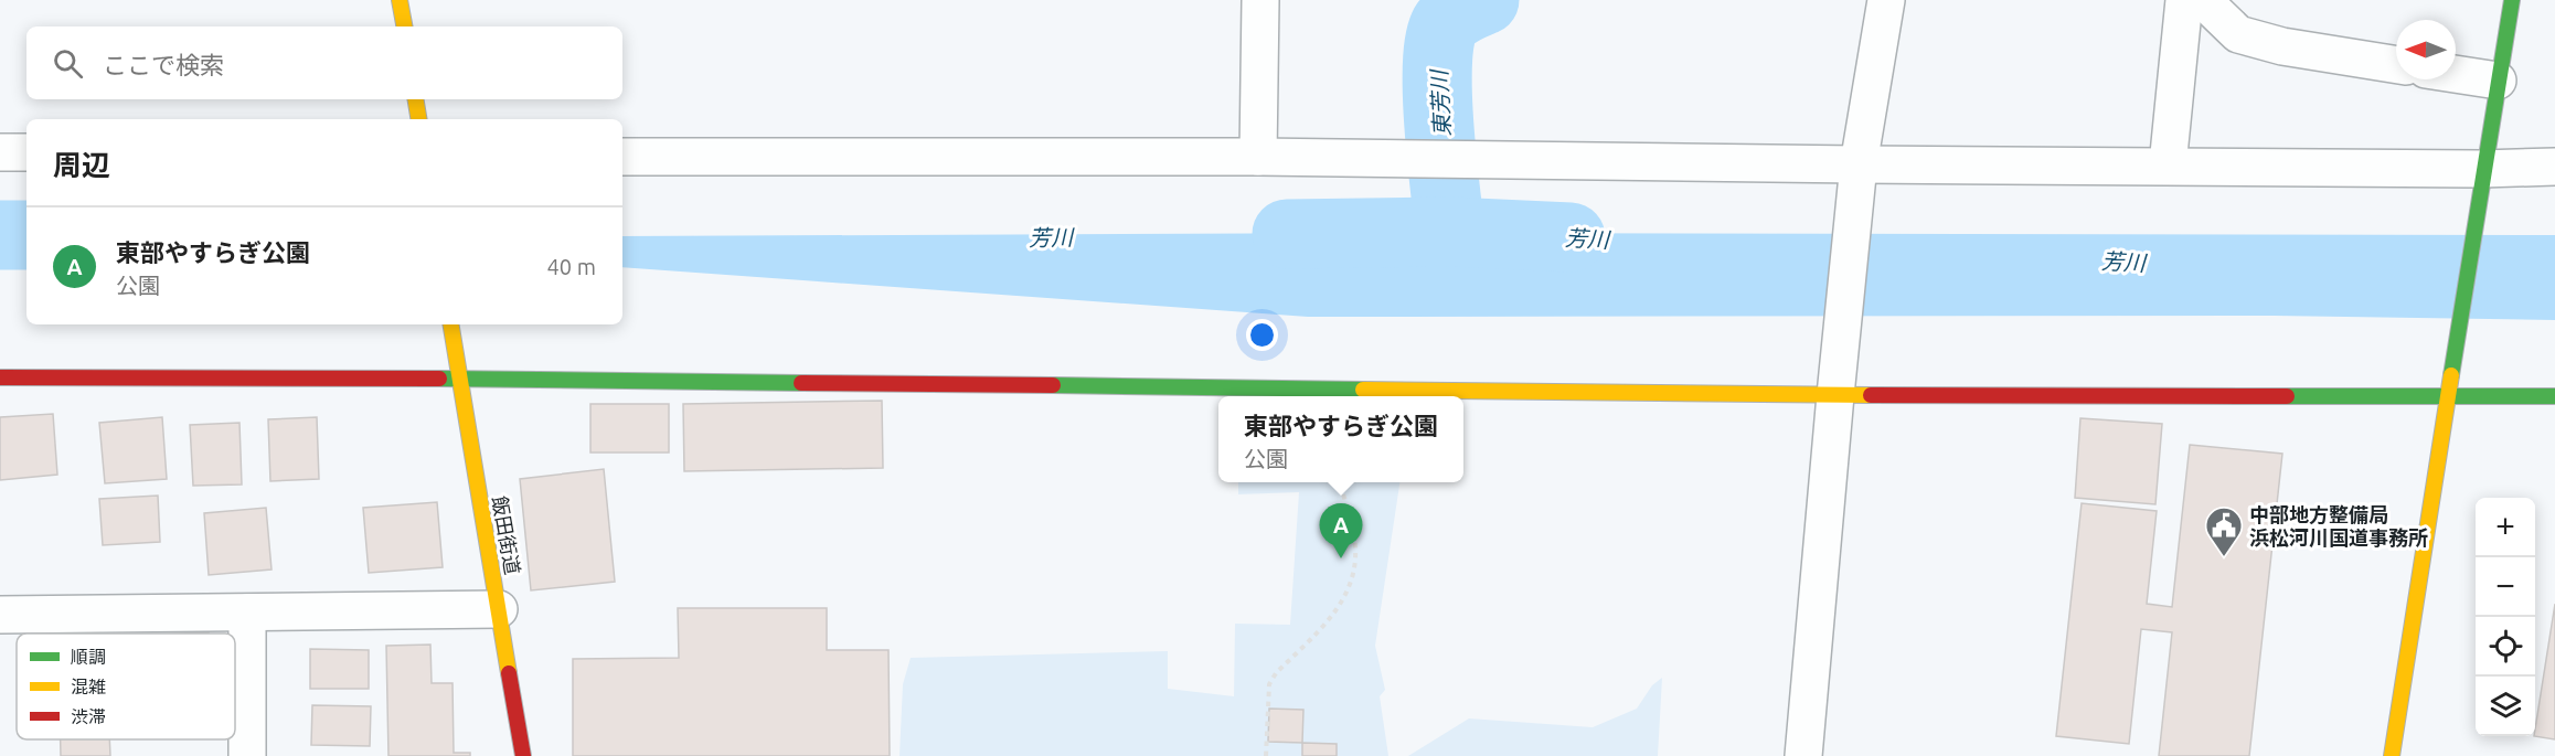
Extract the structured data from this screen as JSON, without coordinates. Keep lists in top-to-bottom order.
{
  "streets": {
    "street": ["飯田街道"]
  },
  "water": ["東芳川", "芳川"],
  "places": {
    "public building": ["中部地方整備局 浜松河川国道事務所"]
  },
  "legend": ["順調", "混雑", "渋滞"],
  "north": "left",
  "page": {
    "search": "ここで検索",
    "heading": "周辺",
    "list": [
      {
        "mark": "A",
        "name": "東部やすらぎ公園",
        "note": "公園",
        "value": "40 m"
      }
    ],
    "popup": ["東部やすらぎ公園", "公園"],
    "map_buttons": ["+", "−"],
    "pins": "A"
  }
}
